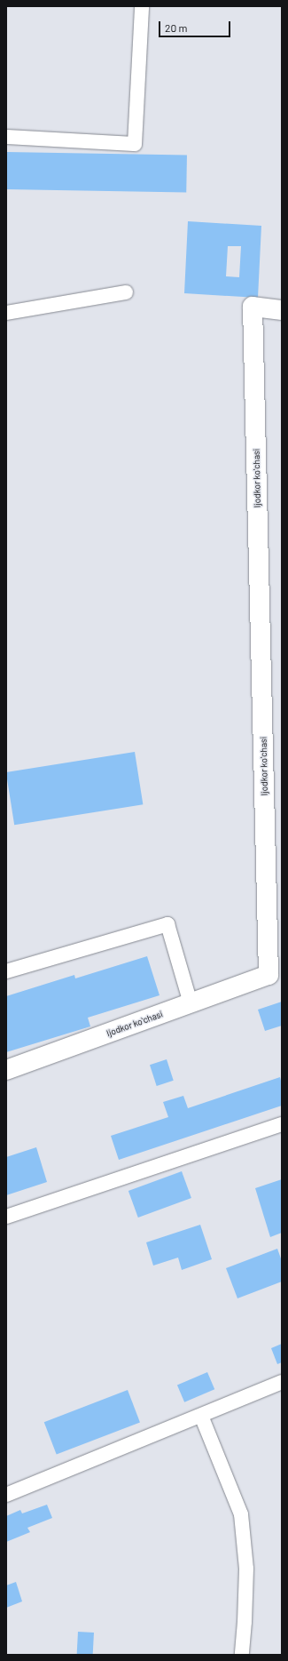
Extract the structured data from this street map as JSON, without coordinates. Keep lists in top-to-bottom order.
{
  "streets": {
    "street": ["Ijodkor koʻchasi"]
  },
  "scale_bar": "20 m"
}
